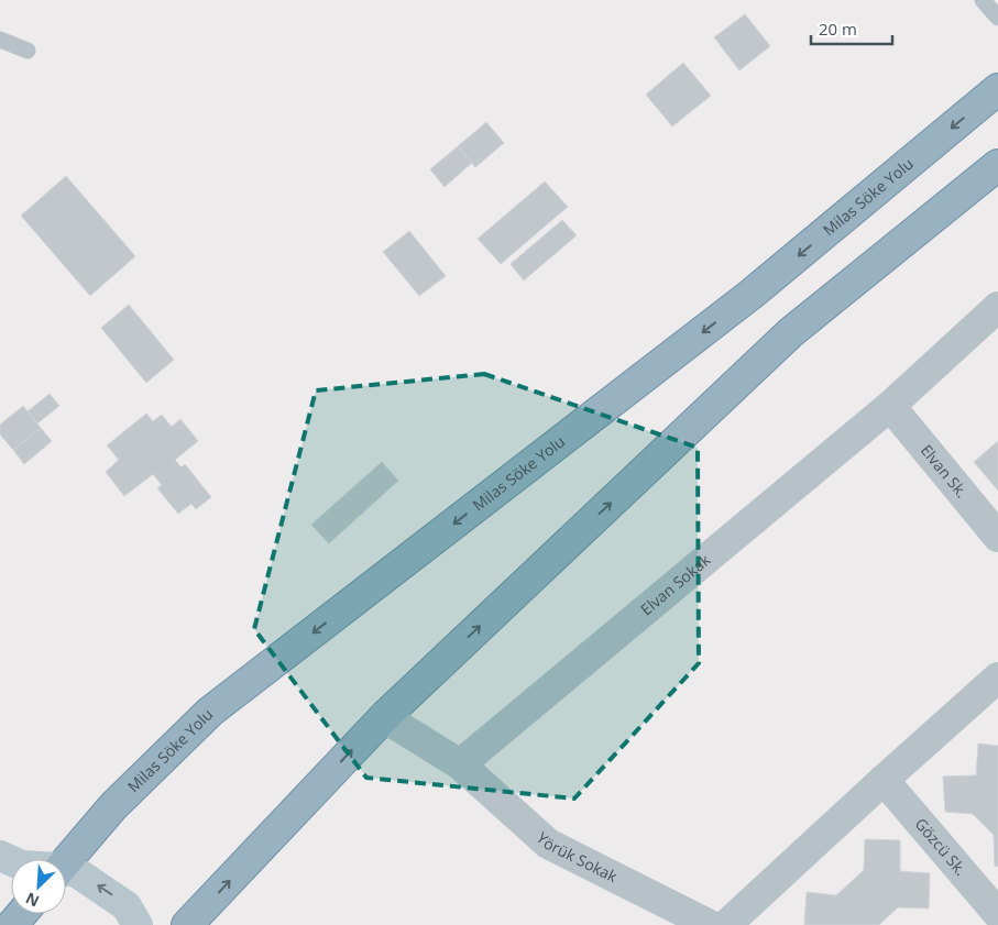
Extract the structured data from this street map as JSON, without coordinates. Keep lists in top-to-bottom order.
{
  "streets": {
    "highway": ["Milas Söke Yolu"],
    "street": [
      "Elvan Sk.",
      "Elvan Sokak",
      "Gözcü Sk.",
      "Yörük Sokak"
    ]
  },
  "crossings": [
    ["Elvan Sk.", "Elvan Sokak"],
    ["Elvan Sokak", "Yörük Sokak"]
  ],
  "scale_bar": "20 m",
  "north": "bottom left"
}
